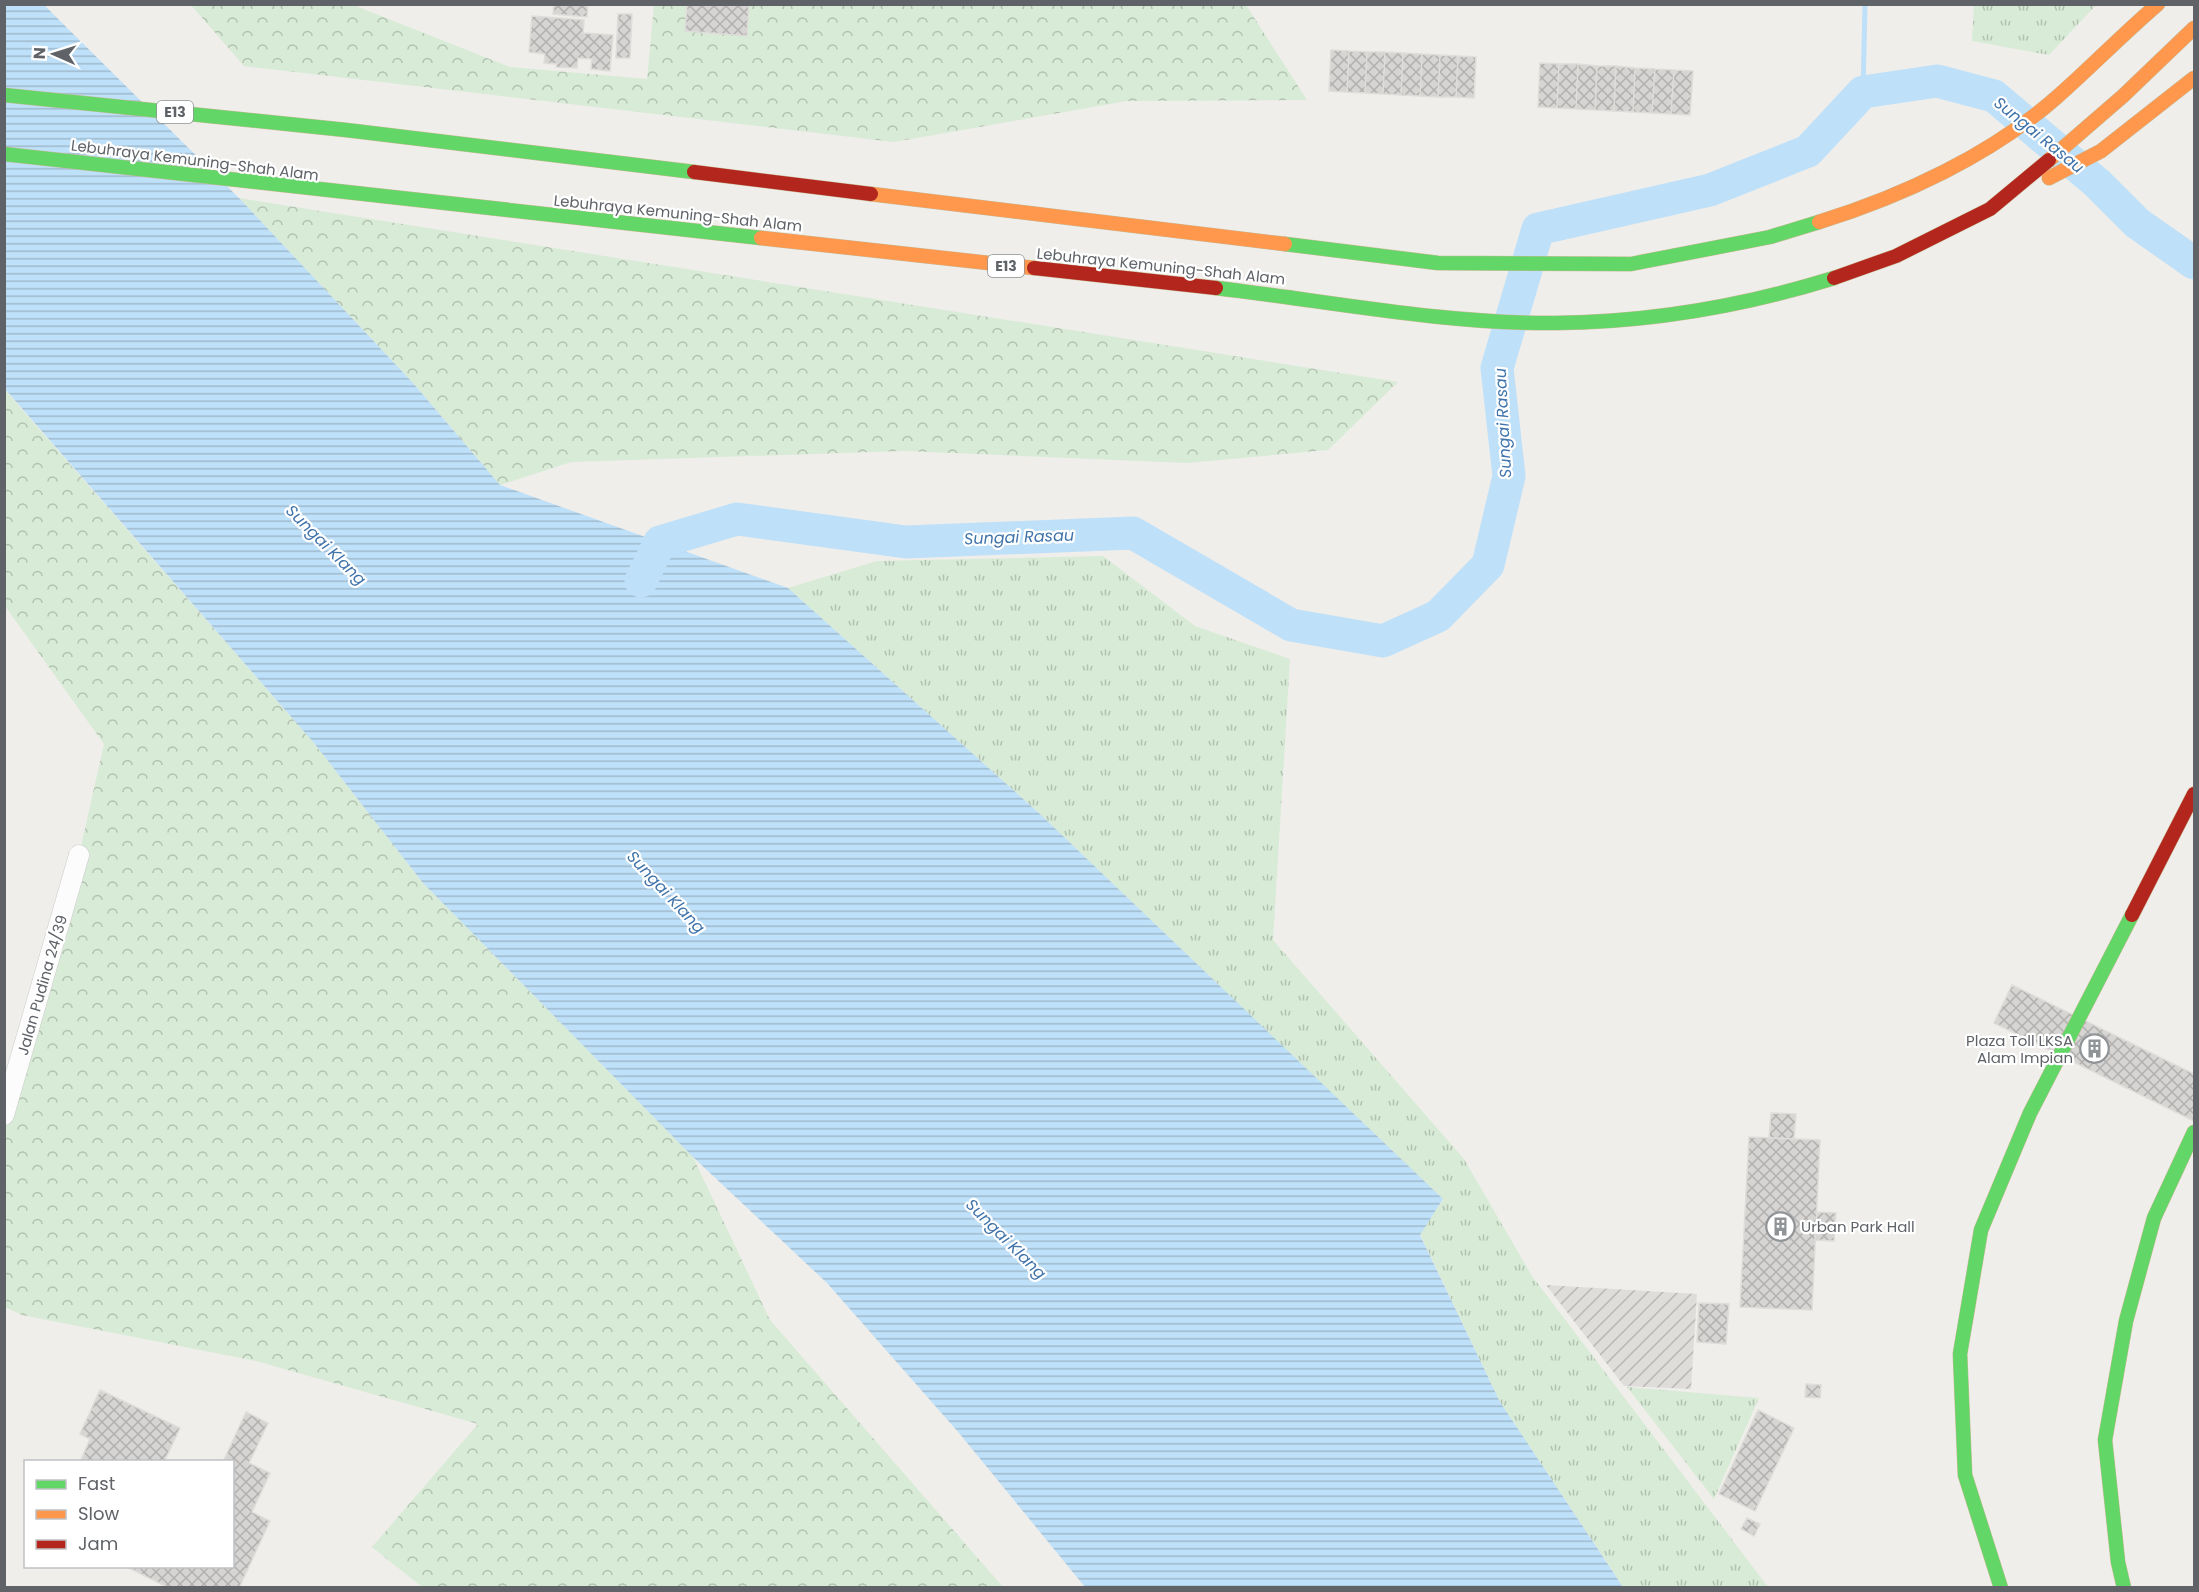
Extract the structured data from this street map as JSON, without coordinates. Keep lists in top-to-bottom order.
{
  "streets": {
    "highway": ["E13", "Lebuhraya Kemuning-Shah Alam"],
    "street": ["Jalan Pudina 24/39"]
  },
  "water": ["Sungai Rasau", "Sungai Klang"],
  "places": {
    "building": ["Plaza Toll LKSA Alam Impian", "Urban Park Hall"]
  },
  "legend": ["Fast", "Slow", "Jam"],
  "north": "left"
}
